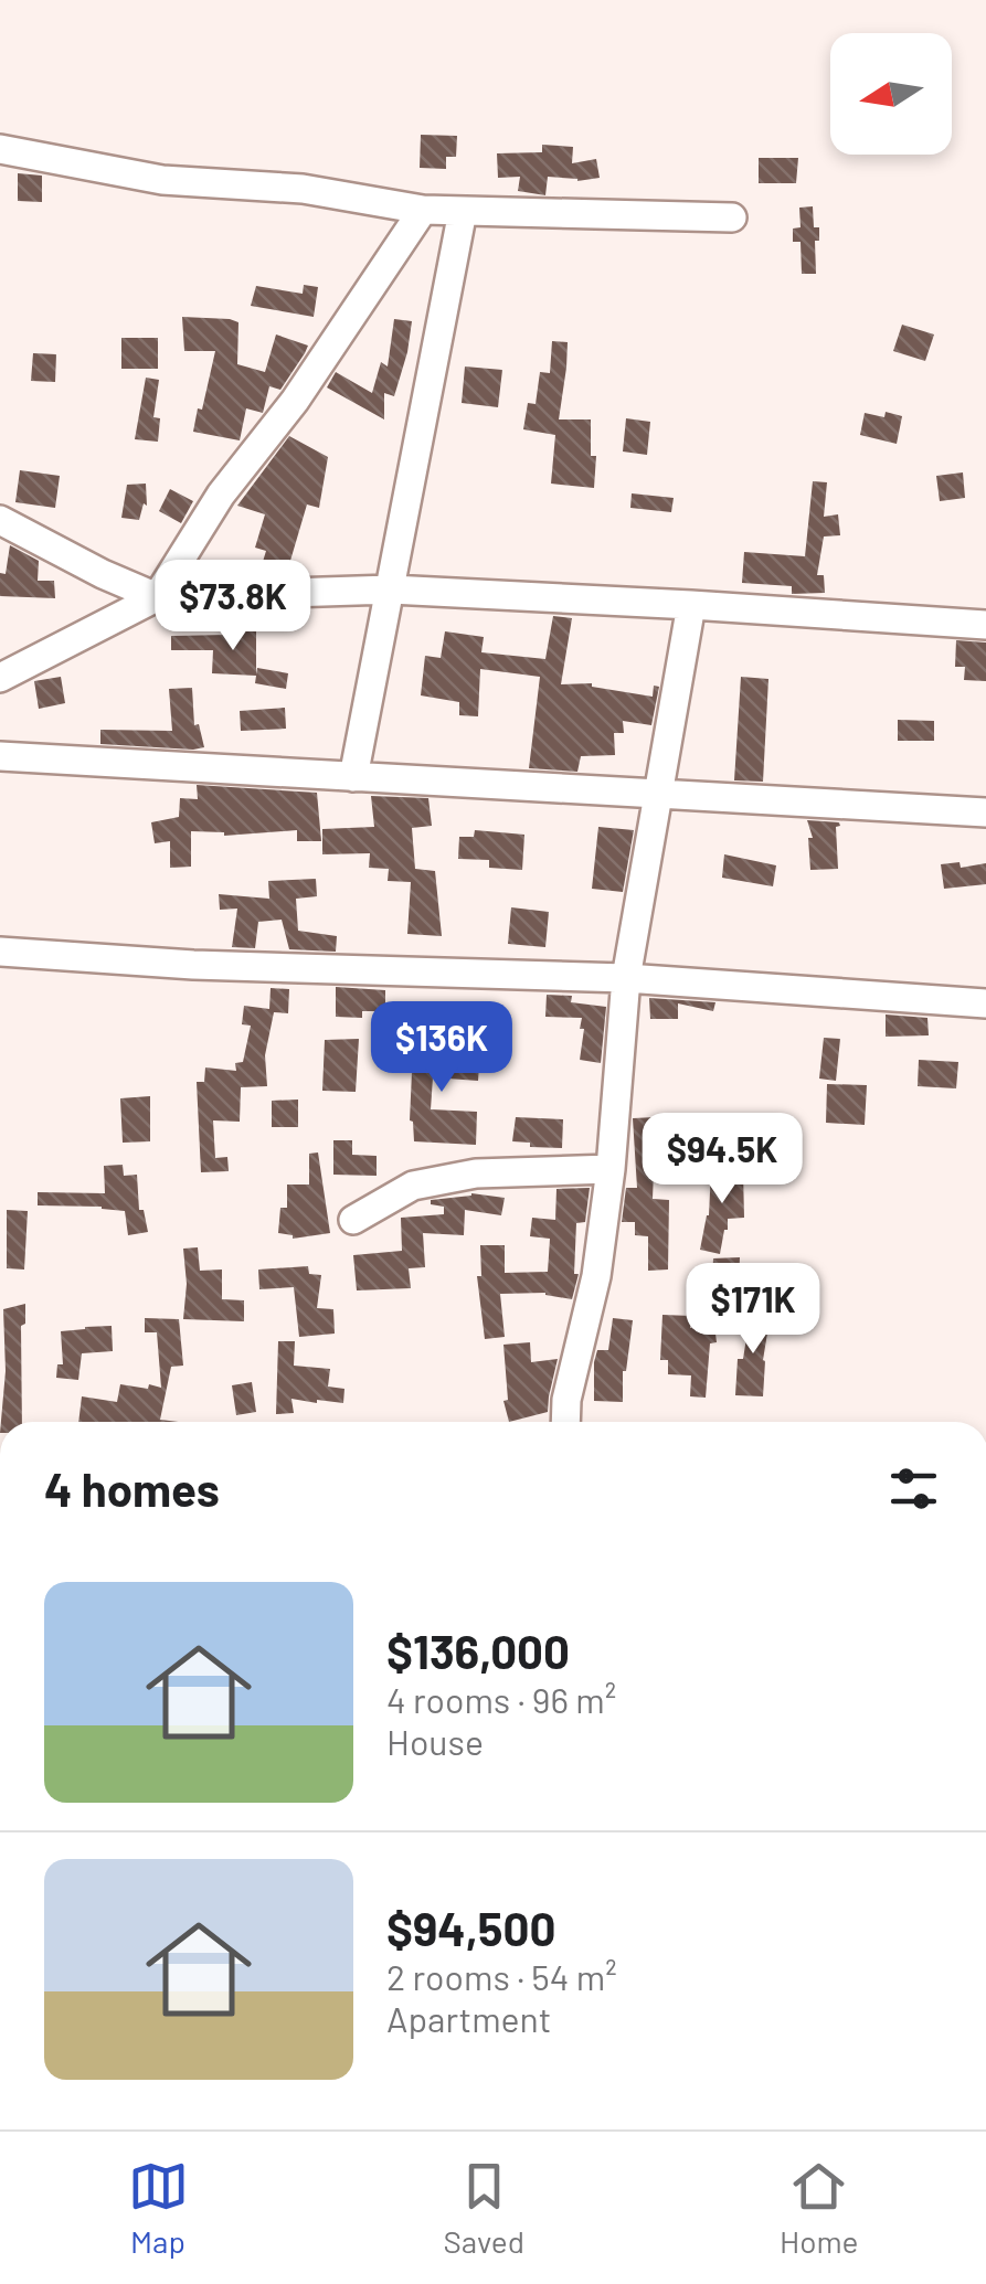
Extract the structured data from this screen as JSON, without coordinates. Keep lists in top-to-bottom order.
{
  "north": "left",
  "page": {
    "price": [
      "$73.8K",
      "$136K",
      "$94.5K",
      "$171K"
    ],
    "heading": "4 homes",
    "list": [
      {
        "name": "$136,000",
        "note": "4 rooms · 96 m² · House"
      },
      {
        "name": "$94,500",
        "note": "2 rooms · 54 m² · Apartment"
      }
    ],
    "tabs": ["Map", "Saved", "Home"]
  }
}
